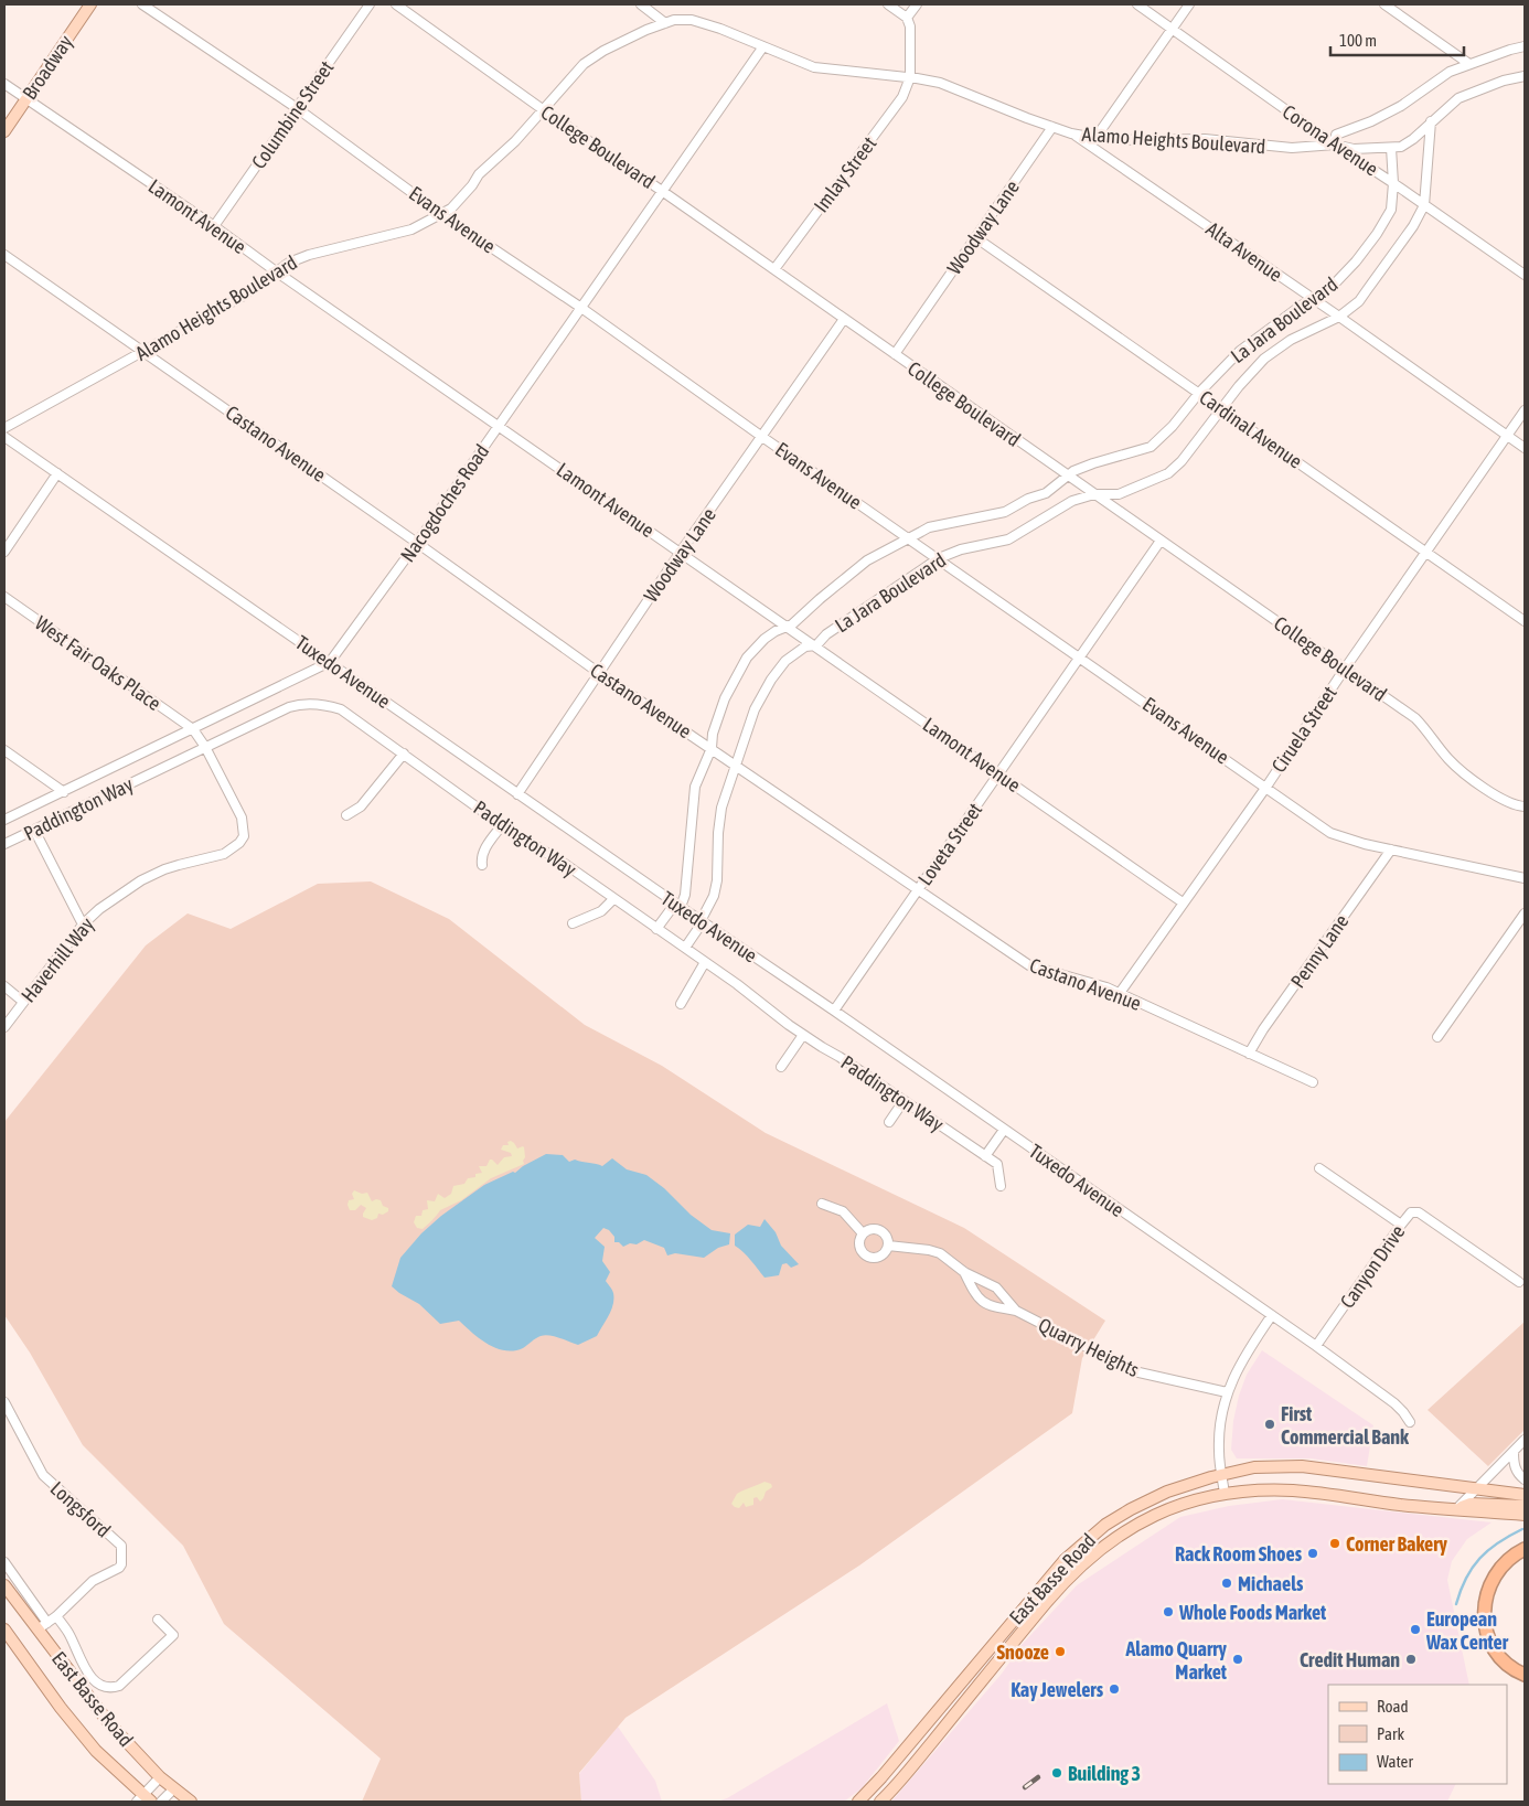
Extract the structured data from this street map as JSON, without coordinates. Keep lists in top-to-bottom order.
{
  "streets": {
    "main road": ["Broadway", "East Basse Road"],
    "street": [
      "Columbine Street",
      "Alamo Heights Boulevard",
      "Corona Avenue",
      "College Boulevard",
      "Imlay Street",
      "Lamont Avenue",
      "Evans Avenue",
      "Woodway Lane",
      "Alta Avenue",
      "La Jara Boulevard",
      "Cardinal Avenue",
      "Castano Avenue",
      "Nacogdoches Road",
      "West Fair Oaks Place",
      "Tuxedo Avenue",
      "Ciruela Street",
      "Paddington Way",
      "Loveta Street",
      "Penny Lane",
      "Haverhill Way",
      "Canyon Drive",
      "Quarry Heights",
      "Longsford"
    ]
  },
  "crossings": [
    ["Broadway", "Lamont Avenue"],
    ["Columbine Street", "Lamont Avenue"],
    ["Columbine Street", "Evans Avenue"],
    ["Alamo Heights Boulevard", "Corona Avenue"],
    ["Alamo Heights Boulevard", "College Boulevard"],
    ["Alamo Heights Boulevard", "Imlay Street"],
    ["Alamo Heights Boulevard", "Lamont Avenue"],
    ["Alamo Heights Boulevard", "Evans Avenue"],
    ["Alamo Heights Boulevard", "Woodway Lane"],
    ["Alamo Heights Boulevard", "Alta Avenue"],
    ["Alamo Heights Boulevard", "La Jara Boulevard"],
    ["Alamo Heights Boulevard", "Castano Avenue"],
    ["Alamo Heights Boulevard", "Nacogdoches Road"],
    ["Corona Avenue", "La Jara Boulevard"],
    ["College Boulevard", "Imlay Street"],
    ["College Boulevard", "Woodway Lane"],
    ["College Boulevard", "La Jara Boulevard"],
    ["College Boulevard", "Nacogdoches Road"],
    ["College Boulevard", "Ciruela Street"],
    ["College Boulevard", "Loveta Street"],
    ["Lamont Avenue", "Woodway Lane"],
    ["Lamont Avenue", "La Jara Boulevard"],
    ["Lamont Avenue", "Nacogdoches Road"],
    ["Lamont Avenue", "Ciruela Street"],
    ["Lamont Avenue", "Loveta Street"],
    ["Evans Avenue", "Woodway Lane"],
    ["Evans Avenue", "La Jara Boulevard"],
    ["Evans Avenue", "Nacogdoches Road"],
    ["Evans Avenue", "Ciruela Street"],
    ["Evans Avenue", "Loveta Street"],
    ["Evans Avenue", "Penny Lane"],
    ["Woodway Lane", "Cardinal Avenue"],
    ["Woodway Lane", "Castano Avenue"],
    ["Woodway Lane", "Tuxedo Avenue"],
    ["Alta Avenue", "La Jara Boulevard"],
    ["Alta Avenue", "Ciruela Street"],
    ["La Jara Boulevard", "Cardinal Avenue"],
    ["La Jara Boulevard", "Castano Avenue"],
    ["La Jara Boulevard", "Tuxedo Avenue"],
    ["La Jara Boulevard", "Paddington Way"],
    ["Cardinal Avenue", "Ciruela Street"],
    ["Castano Avenue", "Nacogdoches Road"],
    ["Castano Avenue", "Ciruela Street"],
    ["Castano Avenue", "Loveta Street"],
    ["Castano Avenue", "Penny Lane"],
    ["Nacogdoches Road", "West Fair Oaks Place"],
    ["Nacogdoches Road", "Tuxedo Avenue"],
    ["Nacogdoches Road", "Haverhill Way"],
    ["West Fair Oaks Place", "Haverhill Way"],
    ["Tuxedo Avenue", "Loveta Street"],
    ["Tuxedo Avenue", "Canyon Drive"],
    ["Paddington Way", "Haverhill Way"],
    ["Longsford", "East Basse Road"]
  ],
  "places": [
    "First Commercial Bank",
    "Corner Bakery",
    "Rack Room Shoes",
    "Michaels",
    "Whole Foods Market",
    "European Wax Center",
    "Snooze",
    "Alamo Quarry Market",
    "Credit Human",
    "Kay Jewelers",
    "Building 3"
  ],
  "legend": ["Road", "Park", "Water"],
  "scale_bar": "100 m"
}
